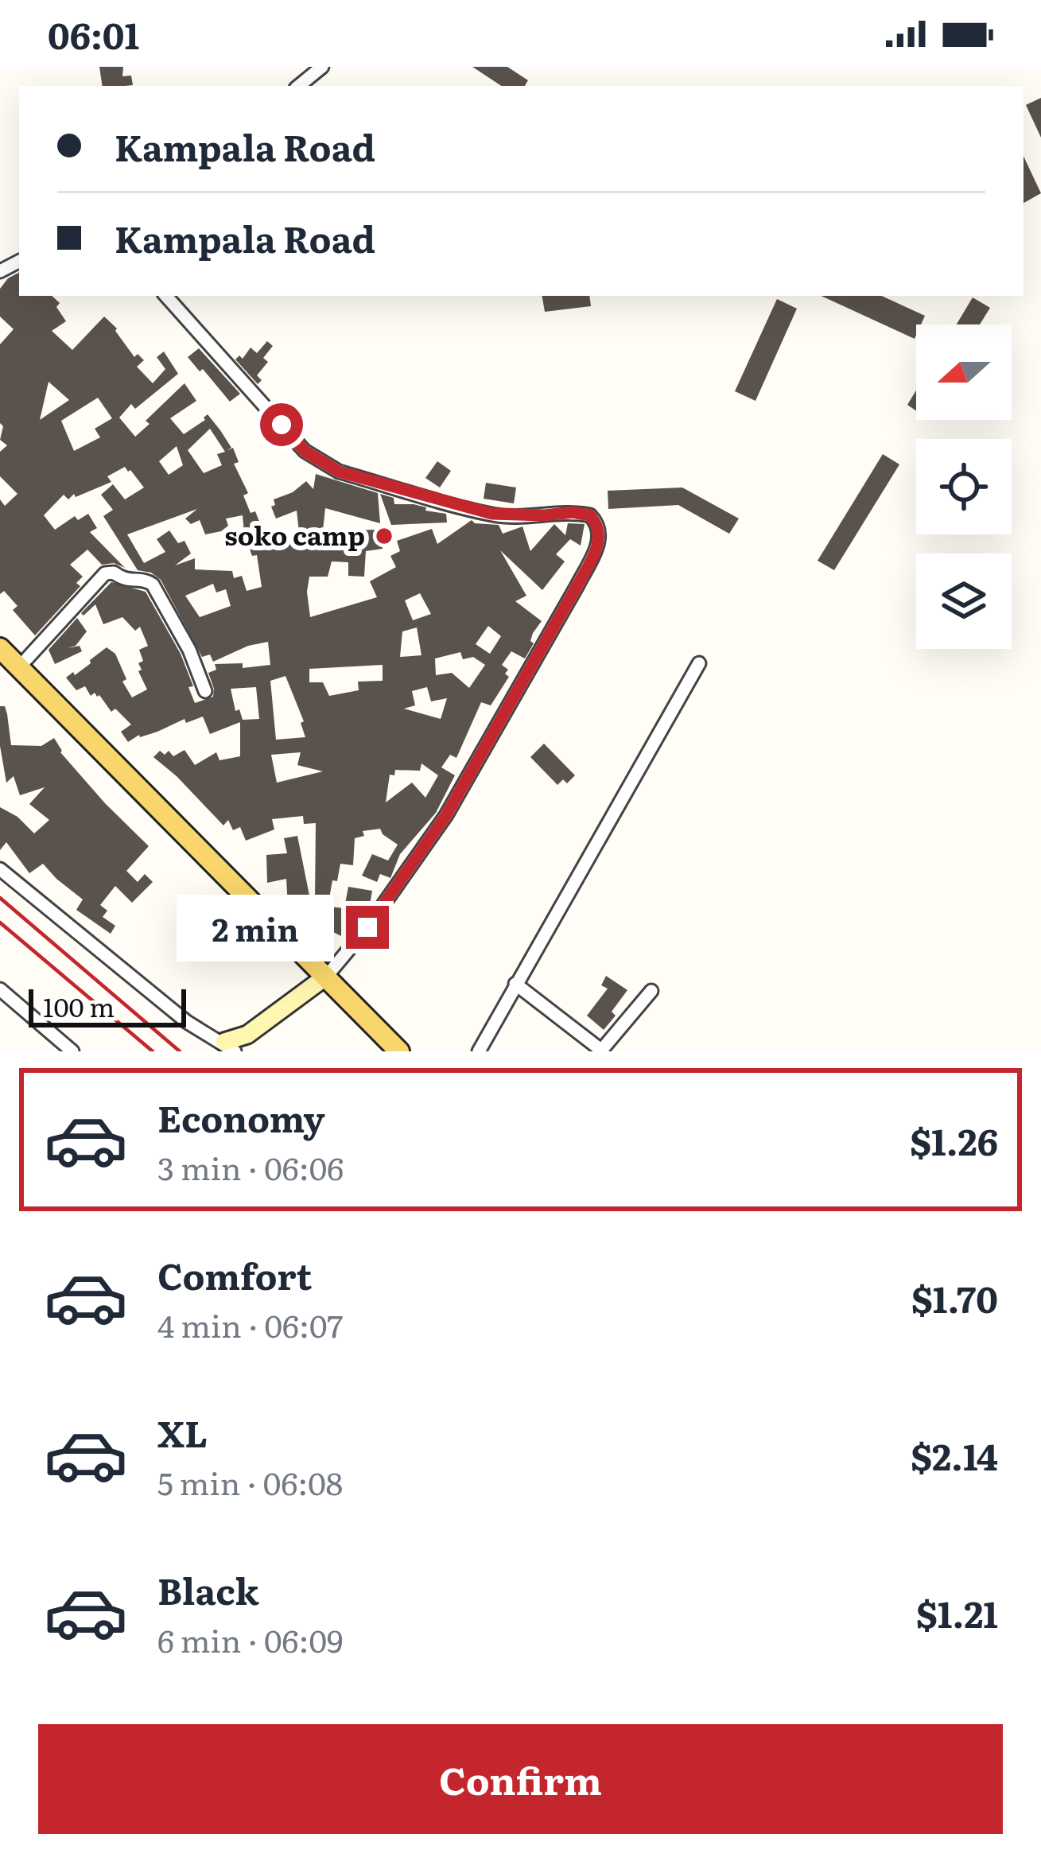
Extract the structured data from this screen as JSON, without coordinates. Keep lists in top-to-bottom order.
{
  "places": ["soko camp"],
  "scale_bar": "100 m",
  "north": "left",
  "page": {
    "status": "06:01",
    "banner": ["Kampala Road", "Kampala Road"],
    "bubble": "2 min",
    "scale": "100 m",
    "list": [
      {
        "name": "Economy",
        "note": "3 min · 06:06",
        "value": "$1.26"
      },
      {
        "name": "Comfort",
        "note": "4 min · 06:07",
        "value": "$1.70"
      },
      {
        "name": "XL",
        "note": "5 min · 06:08",
        "value": "$2.14"
      },
      {
        "name": "Black",
        "note": "6 min · 06:09",
        "value": "$1.21"
      }
    ],
    "buttons": "Confirm"
  }
}
